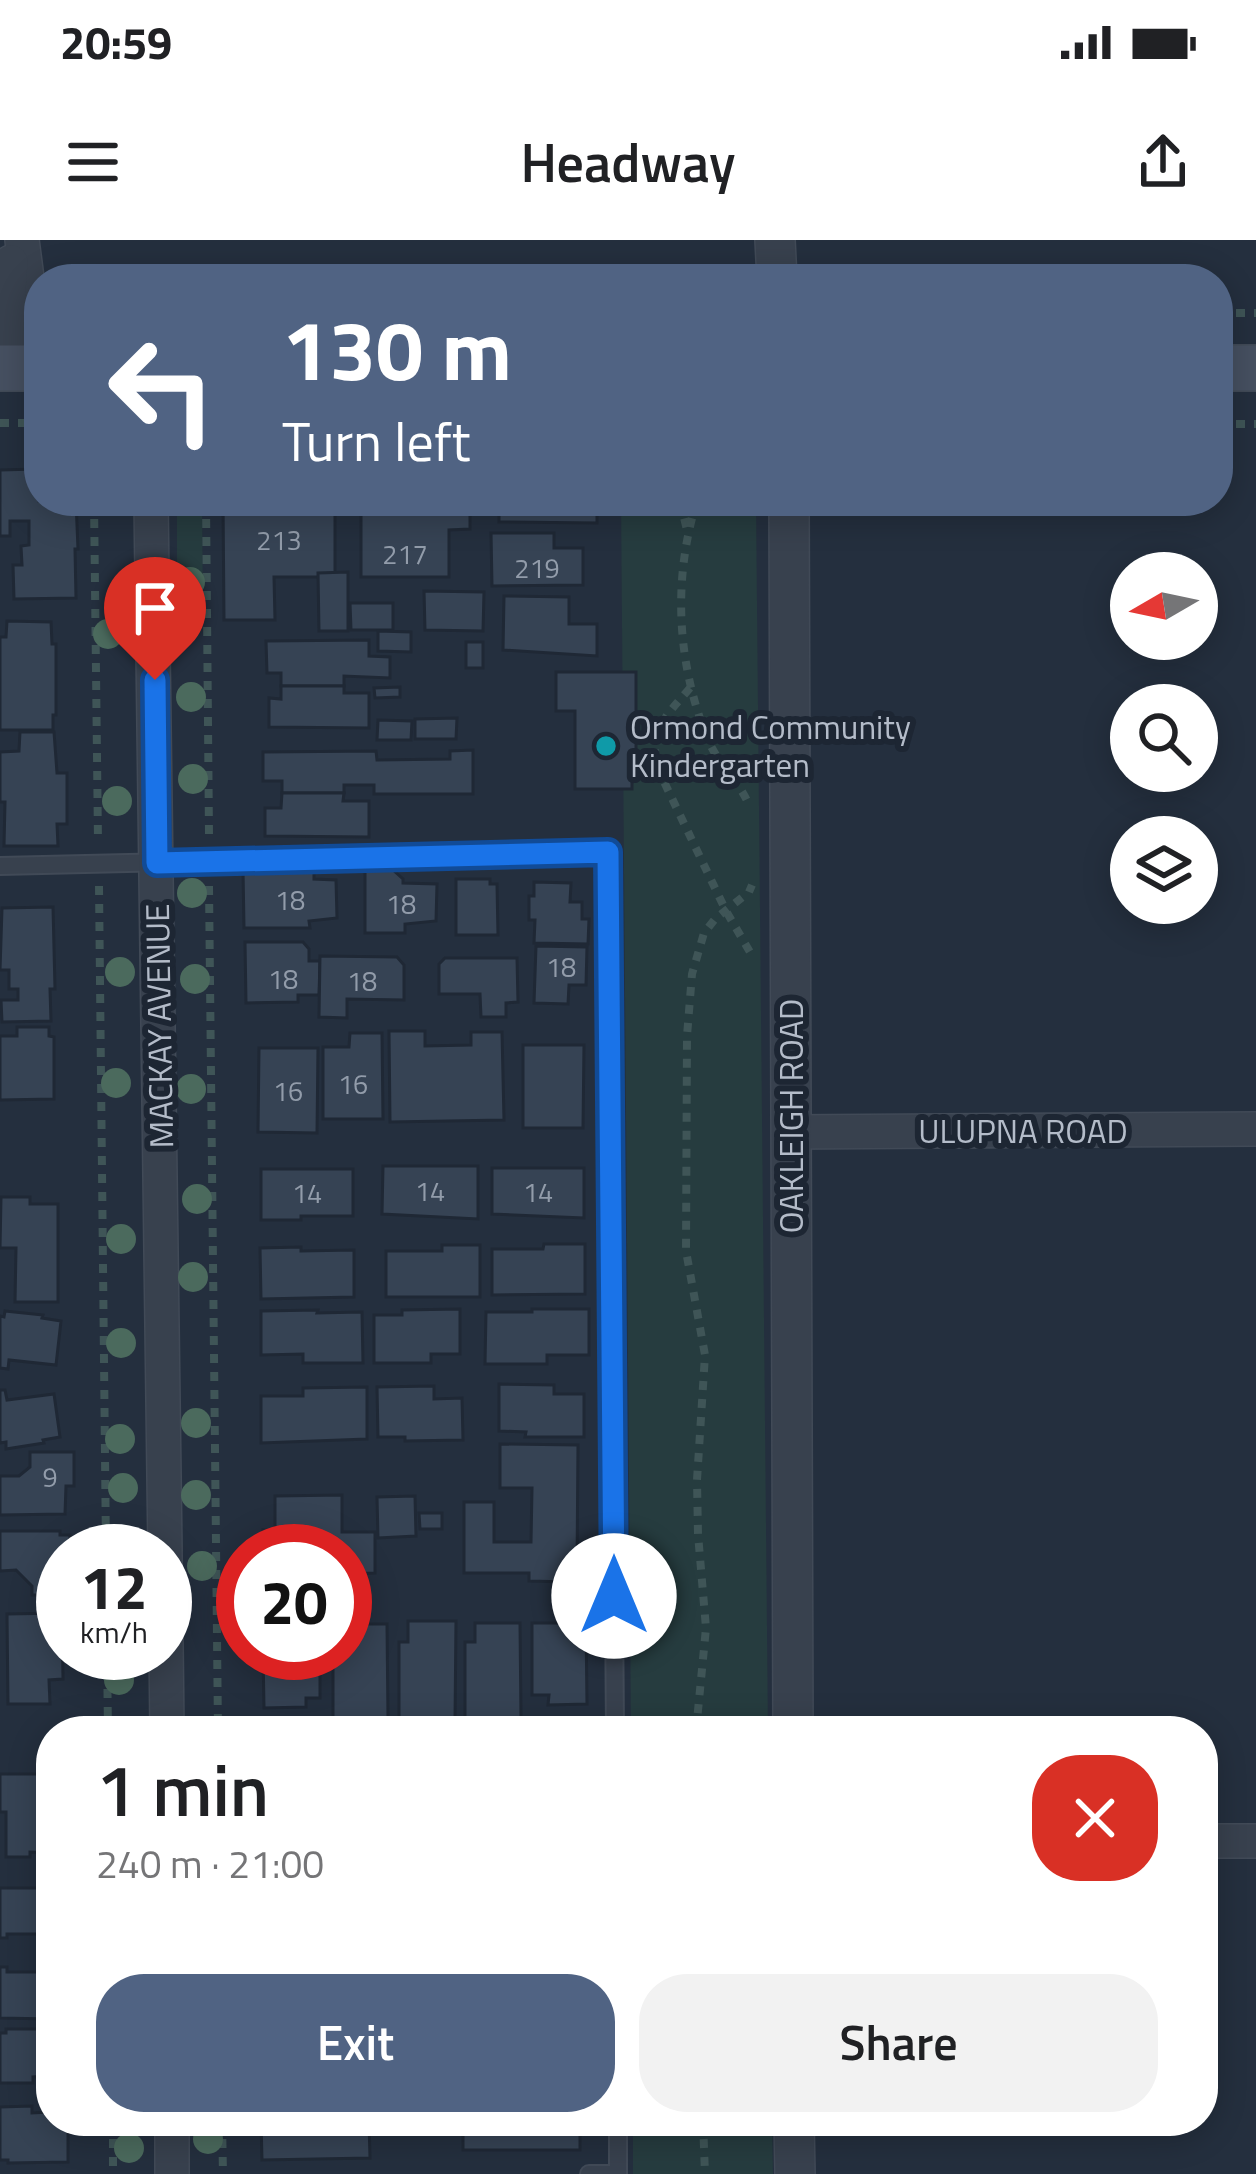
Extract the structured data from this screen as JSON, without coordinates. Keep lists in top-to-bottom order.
{
  "streets": {
    "street": ["MACKAY AVENUE", "OAKLEIGH ROAD", "ULUPNA ROAD"]
  },
  "crossings": [
    ["OAKLEIGH ROAD", "ULUPNA ROAD"]
  ],
  "places": ["Ormond Community Kindergarten"],
  "house_numbers": [
    "213",
    "217",
    "219",
    "18",
    "18",
    "18",
    "18",
    "18",
    "16",
    "16",
    "14",
    "14",
    "14",
    "9"
  ],
  "north": "left",
  "page": {
    "status": "20:59",
    "header": "Headway",
    "turn": ["130 m", "Turn left"],
    "speed": "12 km/h",
    "limit": "20",
    "heading": ["1 min", "240 m · 21:00"],
    "buttons": ["Exit", "Share"]
  }
}
